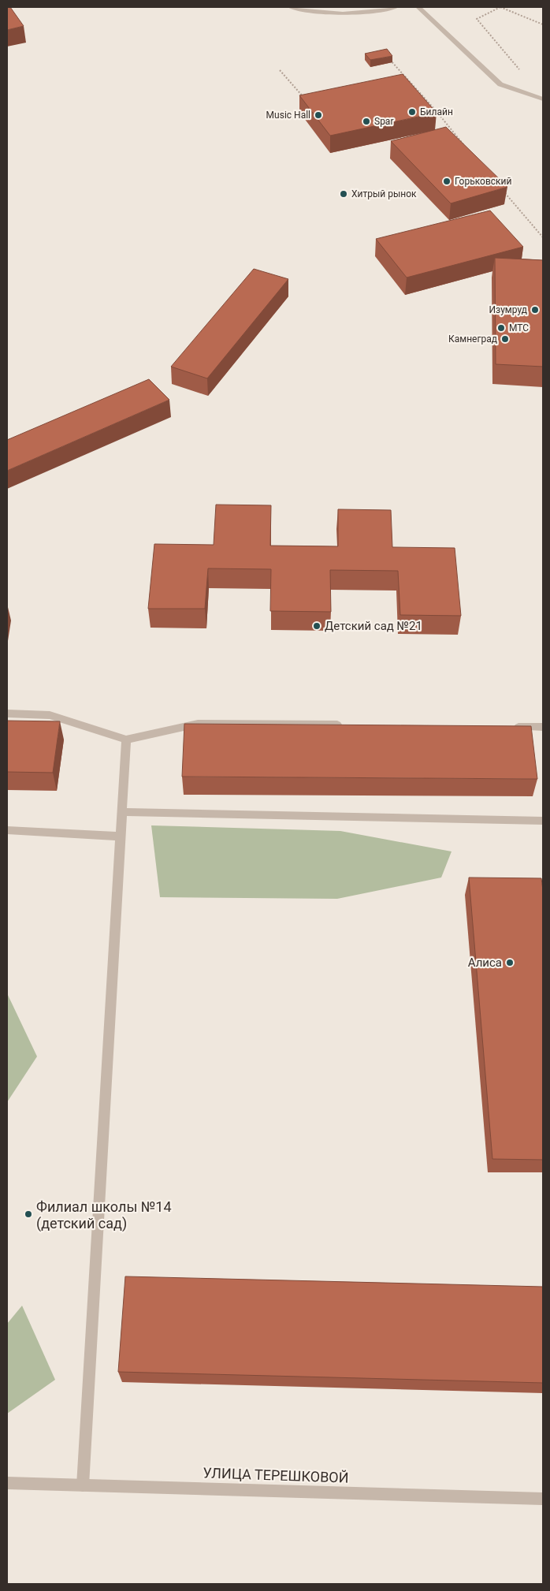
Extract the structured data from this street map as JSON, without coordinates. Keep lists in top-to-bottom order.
{
  "streets": {
    "street": ["УЛИЦА ТЕРЕШКОВОЙ"]
  },
  "places": [
    "Билайн",
    "Music Hall",
    "Spar",
    "Горьковский",
    "Хитрый рынок",
    "Изумруд",
    "МТС",
    "Камнеград",
    "Детский сад №21",
    "Алиса",
    "Филиал школы №14 (детский сад)"
  ]
}
